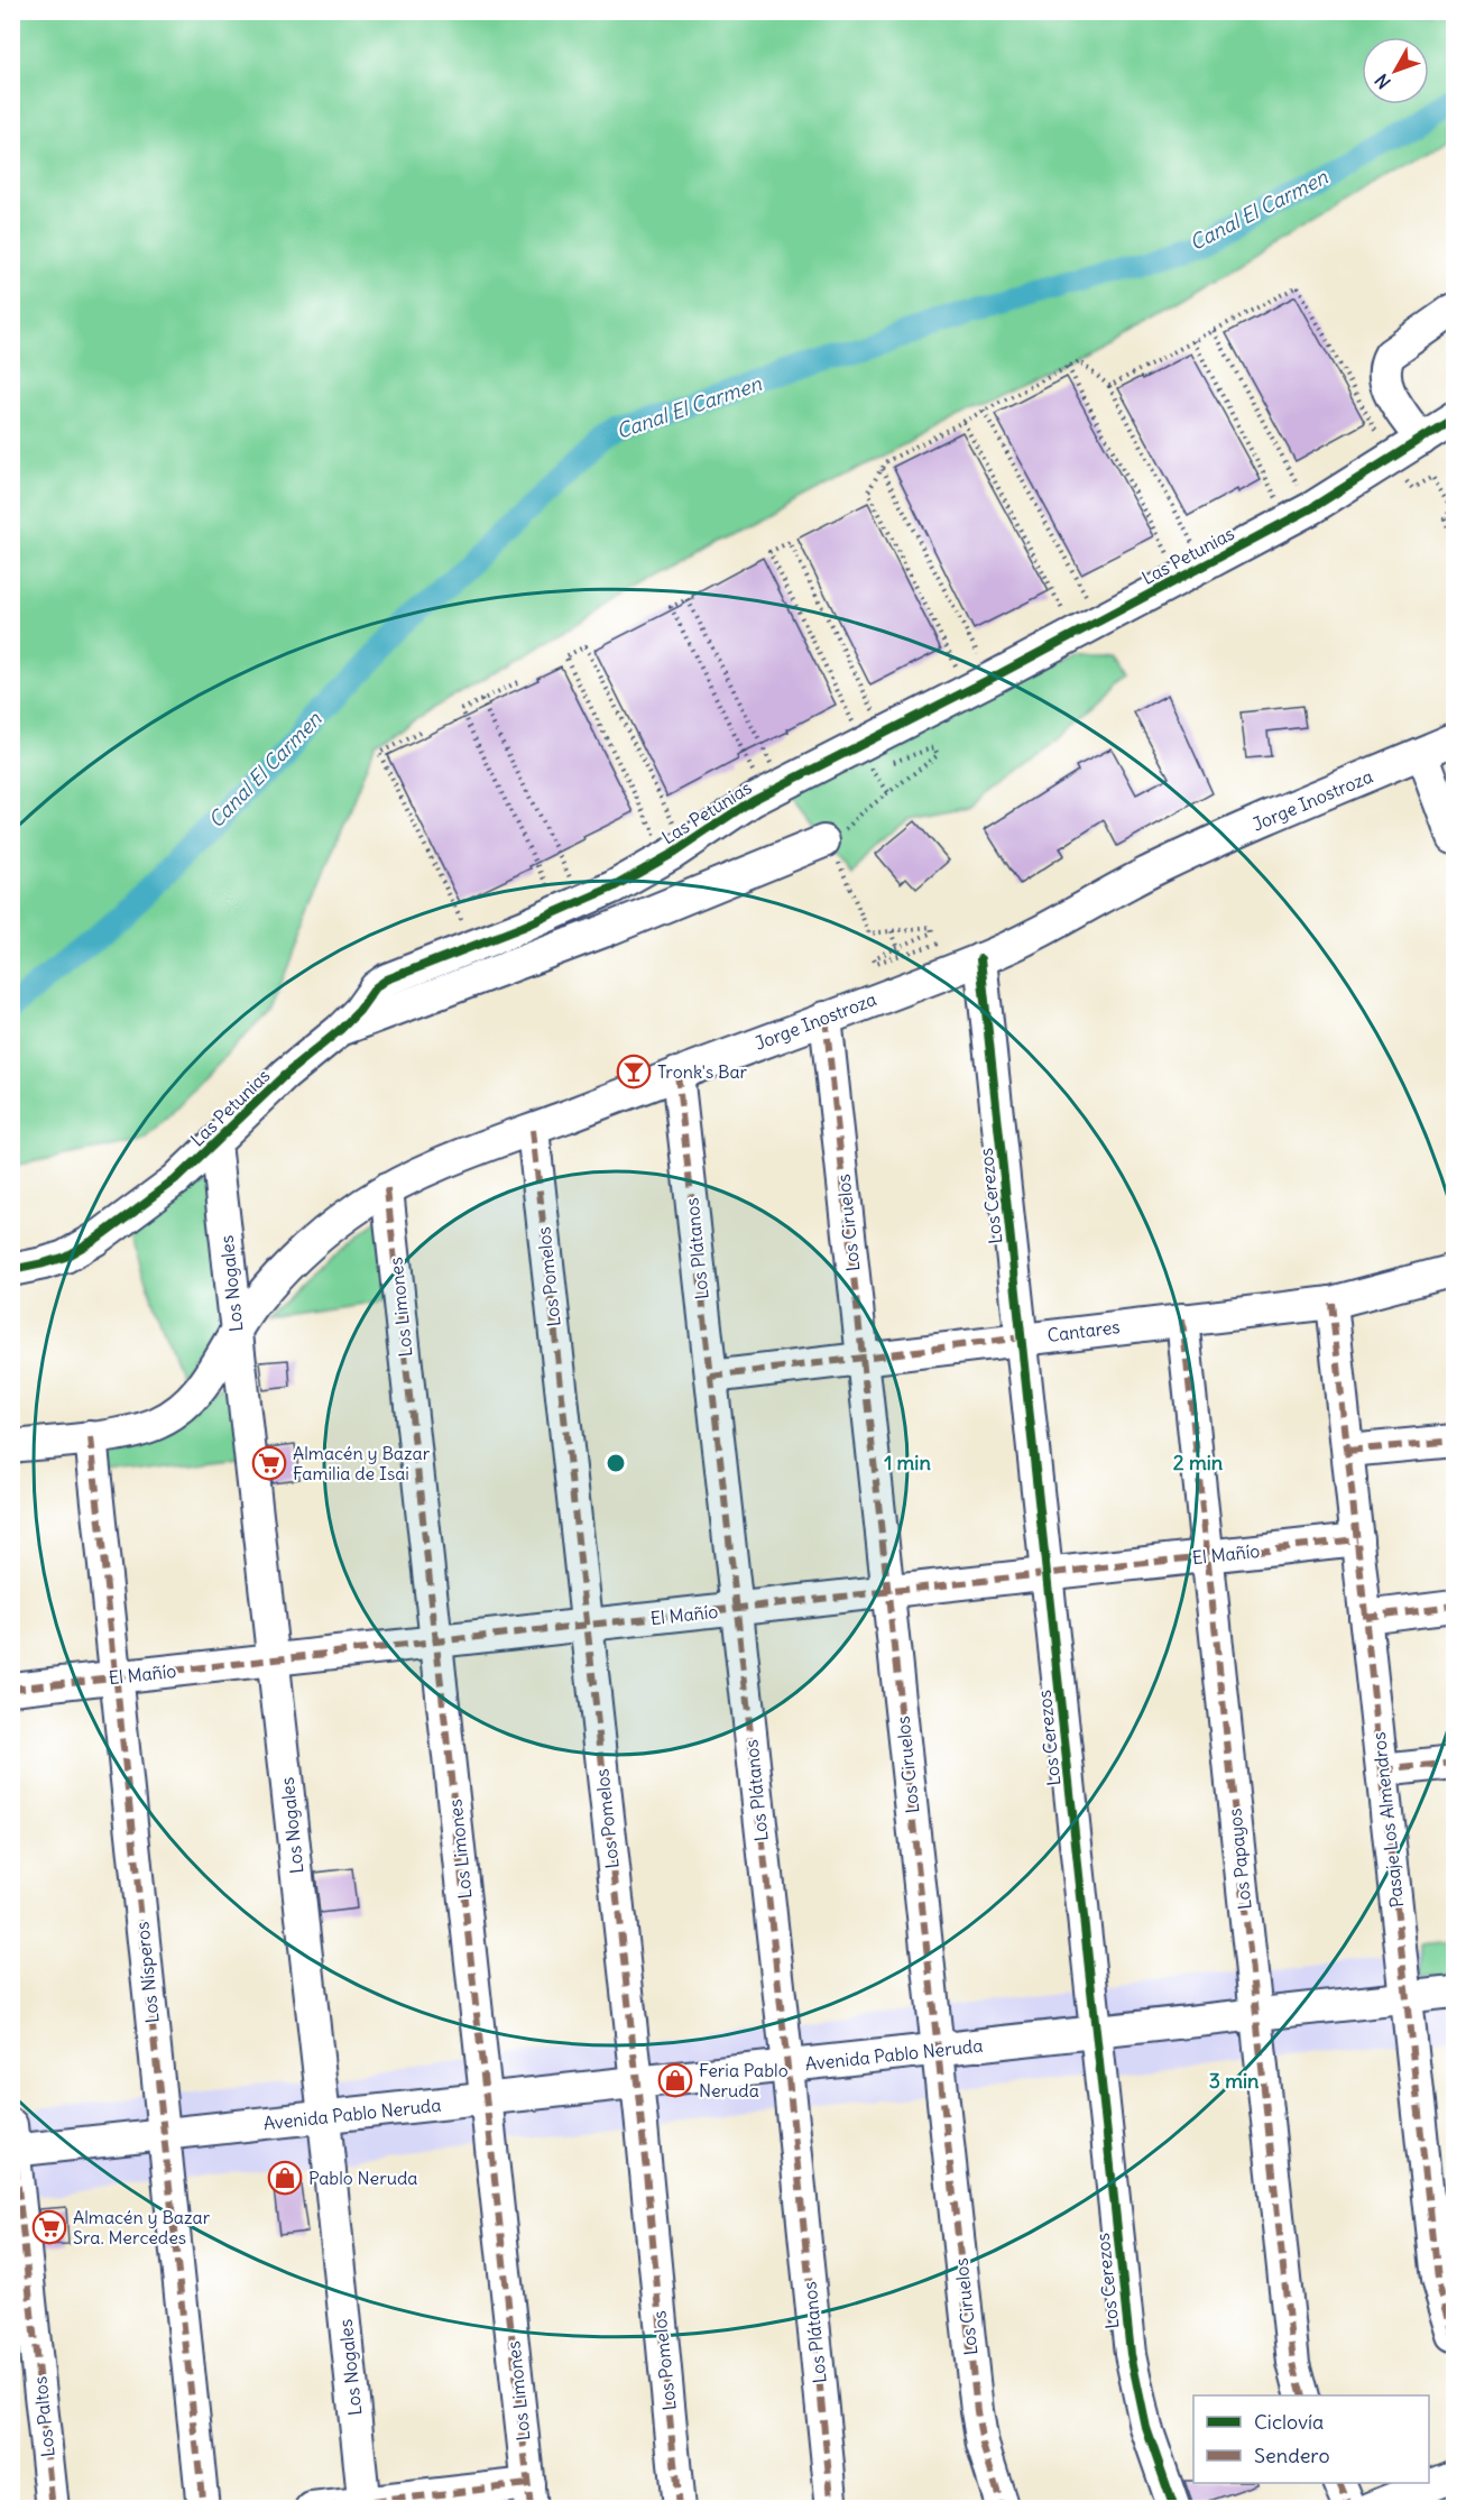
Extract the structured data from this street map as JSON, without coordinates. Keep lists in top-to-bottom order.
{
  "streets": {
    "street": [
      "Las Petunias",
      "Jorge Inostroza",
      "Los Cerezos",
      "Los Ciruelos",
      "Los Plátanos",
      "Los Pomelos",
      "Los Nogales",
      "Los Limones",
      "Cantares",
      "El Mañío",
      "Pasaje Los Almendros",
      "Los Papayos",
      "Los Nísperos",
      "Avenida Pablo Neruda",
      "Los Paltos"
    ]
  },
  "crossings": [
    ["Las Petunias", "Los Nogales"],
    ["Jorge Inostroza", "Los Cerezos"],
    ["Jorge Inostroza", "Los Ciruelos"],
    ["Jorge Inostroza", "Los Plátanos"],
    ["Jorge Inostroza", "Los Pomelos"],
    ["Jorge Inostroza", "Los Nogales"],
    ["Jorge Inostroza", "Los Limones"],
    ["Jorge Inostroza", "Los Nísperos"],
    ["Los Cerezos", "Cantares"],
    ["Los Cerezos", "El Mañío"],
    ["Los Cerezos", "Avenida Pablo Neruda"],
    ["Los Ciruelos", "Cantares"],
    ["Los Ciruelos", "El Mañío"],
    ["Los Ciruelos", "Avenida Pablo Neruda"],
    ["Los Plátanos", "Cantares"],
    ["Los Plátanos", "El Mañío"],
    ["Los Plátanos", "Avenida Pablo Neruda"],
    ["Los Pomelos", "El Mañío"],
    ["Los Pomelos", "Avenida Pablo Neruda"],
    ["Los Nogales", "El Mañío"],
    ["Los Nogales", "Avenida Pablo Neruda"],
    ["Los Limones", "El Mañío"],
    ["Los Limones", "Avenida Pablo Neruda"],
    ["Cantares", "Pasaje Los Almendros"],
    ["Cantares", "Los Papayos"],
    ["El Mañío", "Pasaje Los Almendros"],
    ["El Mañío", "Los Papayos"],
    ["El Mañío", "Los Nísperos"],
    ["Pasaje Los Almendros", "Avenida Pablo Neruda"],
    ["Los Papayos", "Avenida Pablo Neruda"],
    ["Los Nísperos", "Avenida Pablo Neruda"],
    ["Avenida Pablo Neruda", "Los Paltos"]
  ],
  "water": ["Canal El Carmen"],
  "places": {
    "bar": ["Tronk's Bar"],
    "supermarket": ["Almacén y Bazar Familia de Isai", "Almacén y Bazar Sra. Mercedes"],
    "shop": ["Feria Pablo Neruda", "Pablo Neruda"]
  },
  "legend": ["Ciclovía", "Sendero"],
  "north": "bottom left",
  "rings": ["1 min", "2 min", "3 min"]
}
